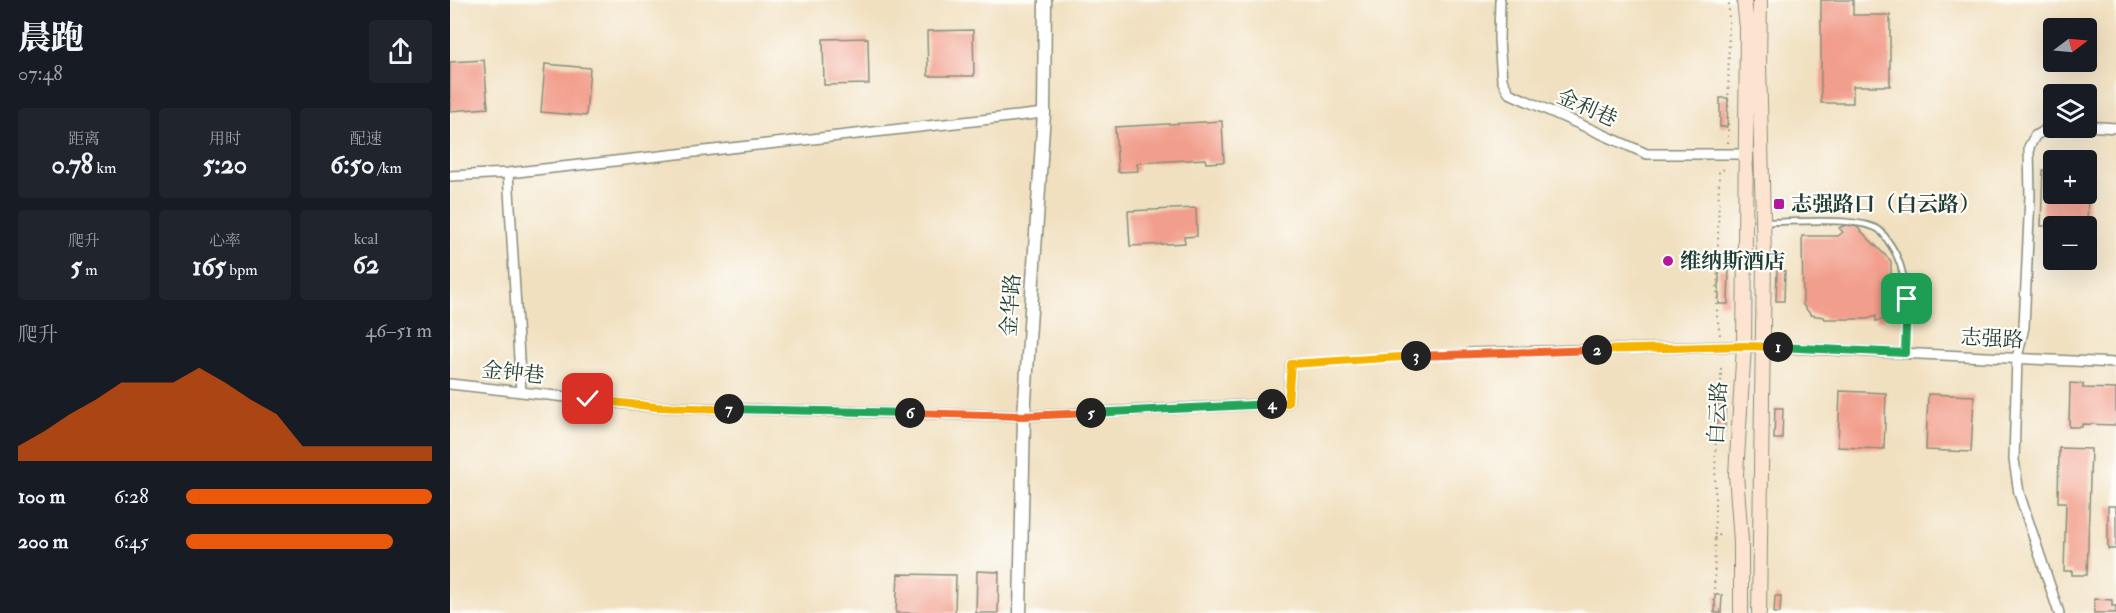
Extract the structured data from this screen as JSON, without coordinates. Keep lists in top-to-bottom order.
{
  "streets": {
    "main road": ["白云路"],
    "street": [
      "金利巷",
      "金华路",
      "志强路",
      "金钟巷"
    ]
  },
  "crossings": [
    ["金利巷", "白云路"],
    ["金华路", "金钟巷"],
    ["志强路", "白云路"]
  ],
  "places": {
    "transit": ["志强路口（白云路）"],
    "other": ["维纳斯酒店"]
  },
  "north": "right",
  "page": {
    "heading": ["晨跑", "07:48"],
    "map_buttons": ["+", "−"],
    "stats": [
      ["距离", "0.78 km"],
      ["用时", "5:20"],
      ["配速", "6:50 /km"],
      ["爬升", "5 m"],
      ["心率", "165 bpm"],
      ["kcal", "62"]
    ],
    "chart": ["爬升", "46–51 m"],
    "pins": [
      "1",
      "2",
      "3",
      "4",
      "7",
      "5",
      "6"
    ],
    "list": [
      {
        "name": "100 m",
        "note": "6:28"
      },
      {
        "name": "200 m",
        "note": "6:45"
      }
    ]
  }
}
